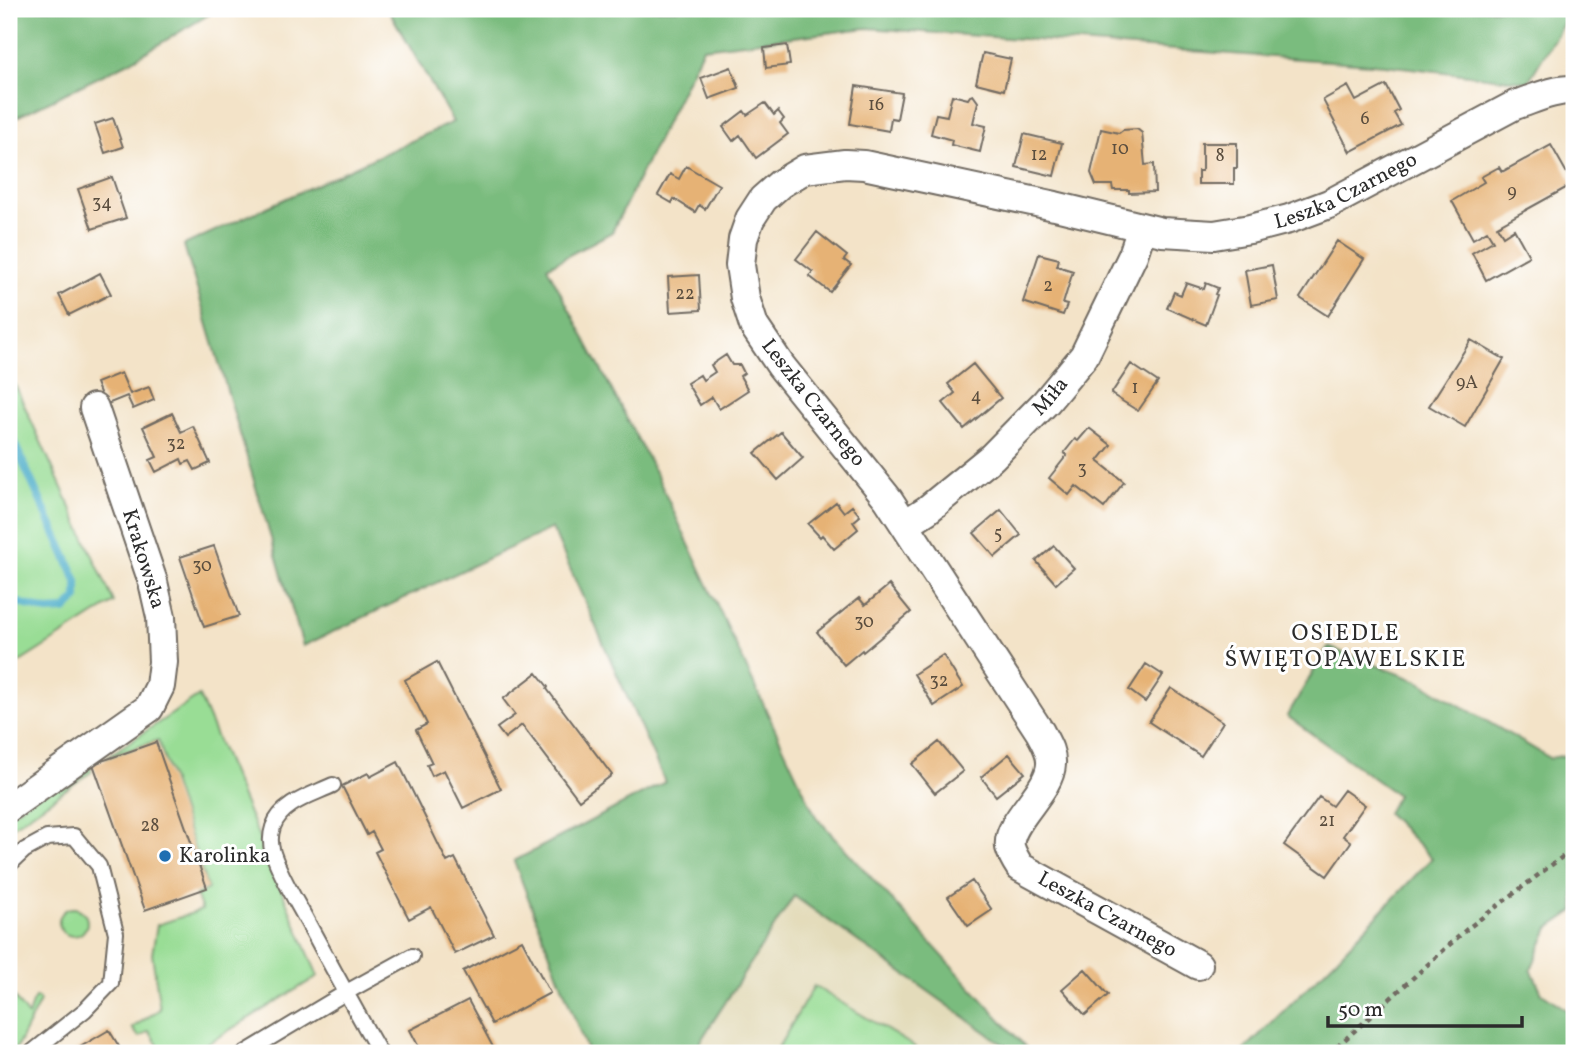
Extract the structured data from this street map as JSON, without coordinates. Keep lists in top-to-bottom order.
{
  "streets": {
    "street": ["Leszka Czarnego", "Miła", "Krakowska"]
  },
  "crossings": [
    ["Leszka Czarnego", "Miła"]
  ],
  "districts": ["OSIEDLE ŚWIĘTOPAWELSKIE"],
  "places": ["Karolinka"],
  "house_numbers": [
    "16",
    "6",
    "10",
    "12",
    "8",
    "9",
    "34",
    "2",
    "22",
    "9A",
    "1",
    "4",
    "32",
    "3",
    "5",
    "30",
    "30",
    "32",
    "21",
    "28"
  ],
  "scale_bar": "50 m"
}
